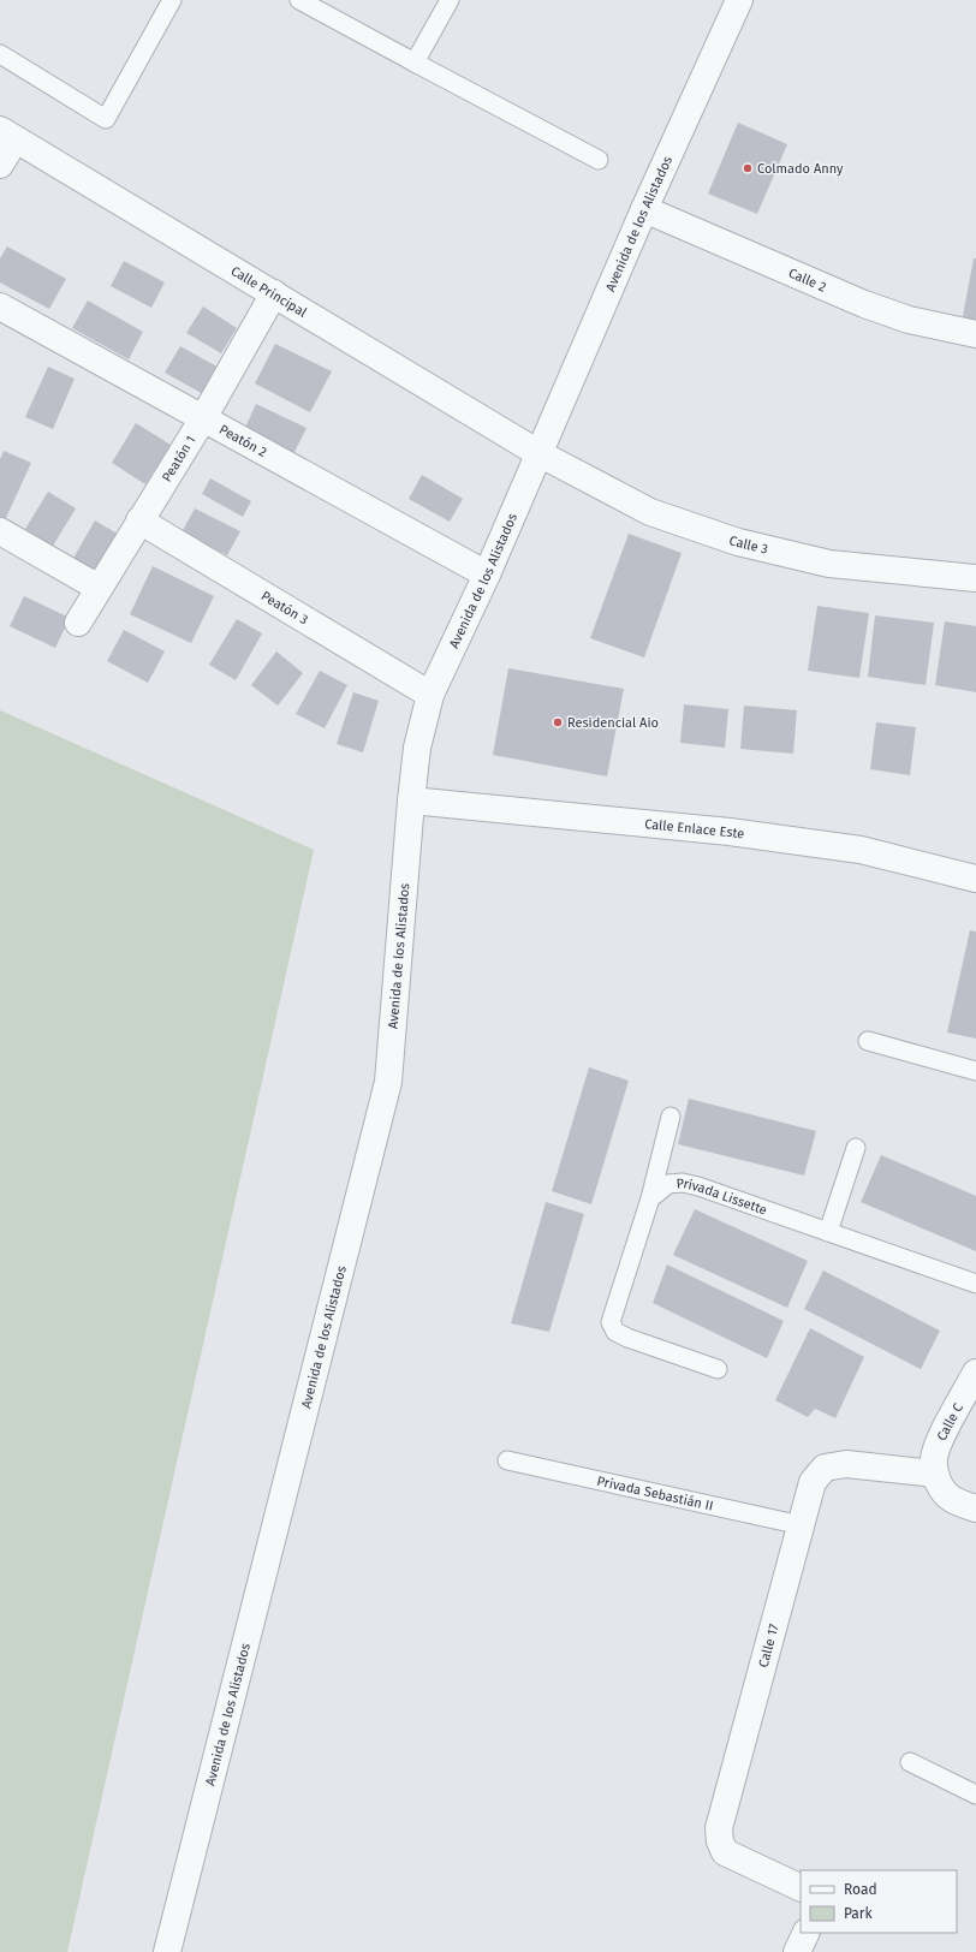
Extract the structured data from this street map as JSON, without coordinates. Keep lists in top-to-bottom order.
{
  "streets": {
    "street": [
      "Avenida de los Alistados",
      "Calle 2",
      "Calle Principal",
      "Peatón 2",
      "Peatón 1",
      "Calle 3",
      "Peatón 3",
      "Calle Enlace Este",
      "Calle C",
      "Calle 17"
    ],
    "lane": ["Privada Lissette", "Privada Sebastián II"]
  },
  "crossings": [
    ["Avenida de los Alistados", "Calle 2"],
    ["Avenida de los Alistados", "Calle Principal"],
    ["Avenida de los Alistados", "Peatón 2"],
    ["Avenida de los Alistados", "Calle 3"],
    ["Avenida de los Alistados", "Peatón 3"],
    ["Avenida de los Alistados", "Calle Enlace Este"],
    ["Calle Principal", "Peatón 1"],
    ["Calle Principal", "Calle 3"],
    ["Peatón 2", "Peatón 1"],
    ["Peatón 1", "Peatón 3"],
    ["Calle C", "Calle 17"],
    ["Privada Sebastián II", "Calle 17"]
  ],
  "places": ["Colmado Anny", "Residencial Aio"],
  "legend": ["Road", "Park"]
}
